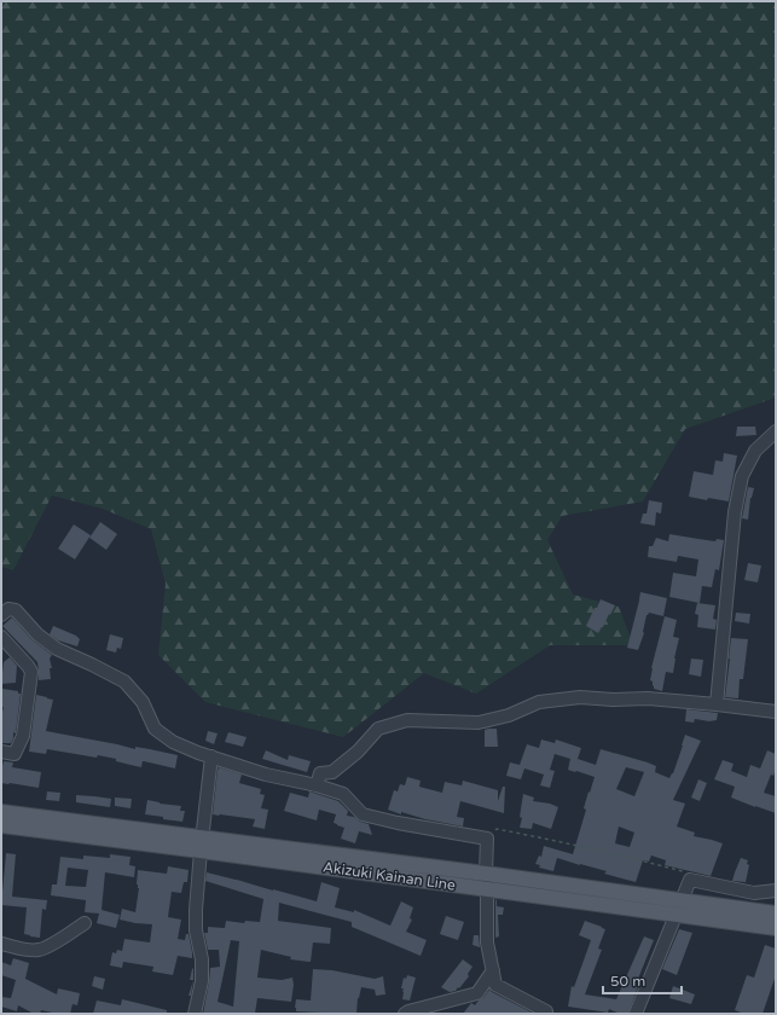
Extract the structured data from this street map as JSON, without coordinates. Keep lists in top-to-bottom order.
{
  "streets": {
    "main road": ["Akizuki Kainan Line"]
  },
  "scale_bar": "50 m"
}
